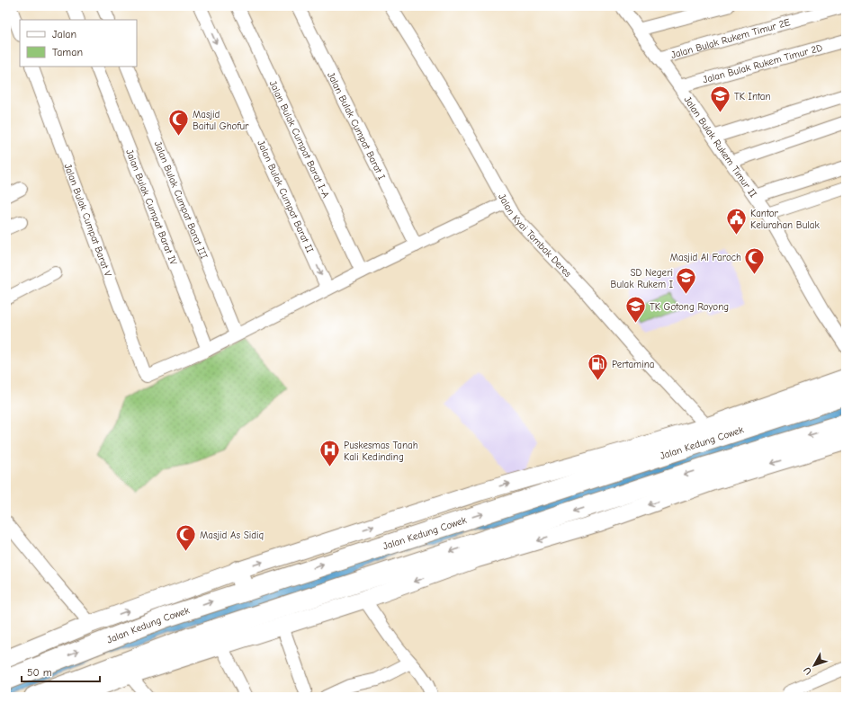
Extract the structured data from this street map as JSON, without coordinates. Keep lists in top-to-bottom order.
{
  "streets": {
    "highway": ["Jalan Kedung Cowek"],
    "street": [
      "Jalan Bulak Rukem Timur 2E",
      "Jalan Bulak Rukem Timur 2D",
      "Jalan Bulak Cumpat Barat I",
      "Jalan Bulak Cumpat Barat I-A",
      "Jalan Bulak Rukem Timur II",
      "Jalan Bulak Cumpat Barat II",
      "Jalan Bulak Cumpat Barat III",
      "Jalan Bulak Cumpat Barat IV",
      "Jalan Bulak Cumpat Barat V",
      "Jalan Kyai Tambak Deres"
    ]
  },
  "crossings": [
    ["Jalan Bulak Rukem Timur 2E", "Jalan Bulak Rukem Timur II"],
    ["Jalan Bulak Rukem Timur 2D", "Jalan Bulak Rukem Timur II"],
    ["Jalan Bulak Cumpat Barat IV", "Jalan Bulak Cumpat Barat V"],
    ["Jalan Kyai Tambak Deres", "Jalan Kedung Cowek"]
  ],
  "one_way": ["Jalan Bulak Cumpat Barat II"],
  "places": {
    "school or university": ["TK Intan", "SD Negeri Bulak Rukem I", "TK Gotong Royong"],
    "mosque": ["Masjid Baitul Ghofur", "Masjid Al Faroch", "Masjid As Sidiq"],
    "public building": ["Kantor Kelurahan Bulak"],
    "fuel station": ["Pertamina"],
    "hospital": ["Puskesmas Tanah Kali Kedinding"]
  },
  "legend": ["Jalan", "Taman"],
  "scale_bar": "50 m",
  "north": "bottom left"
}
